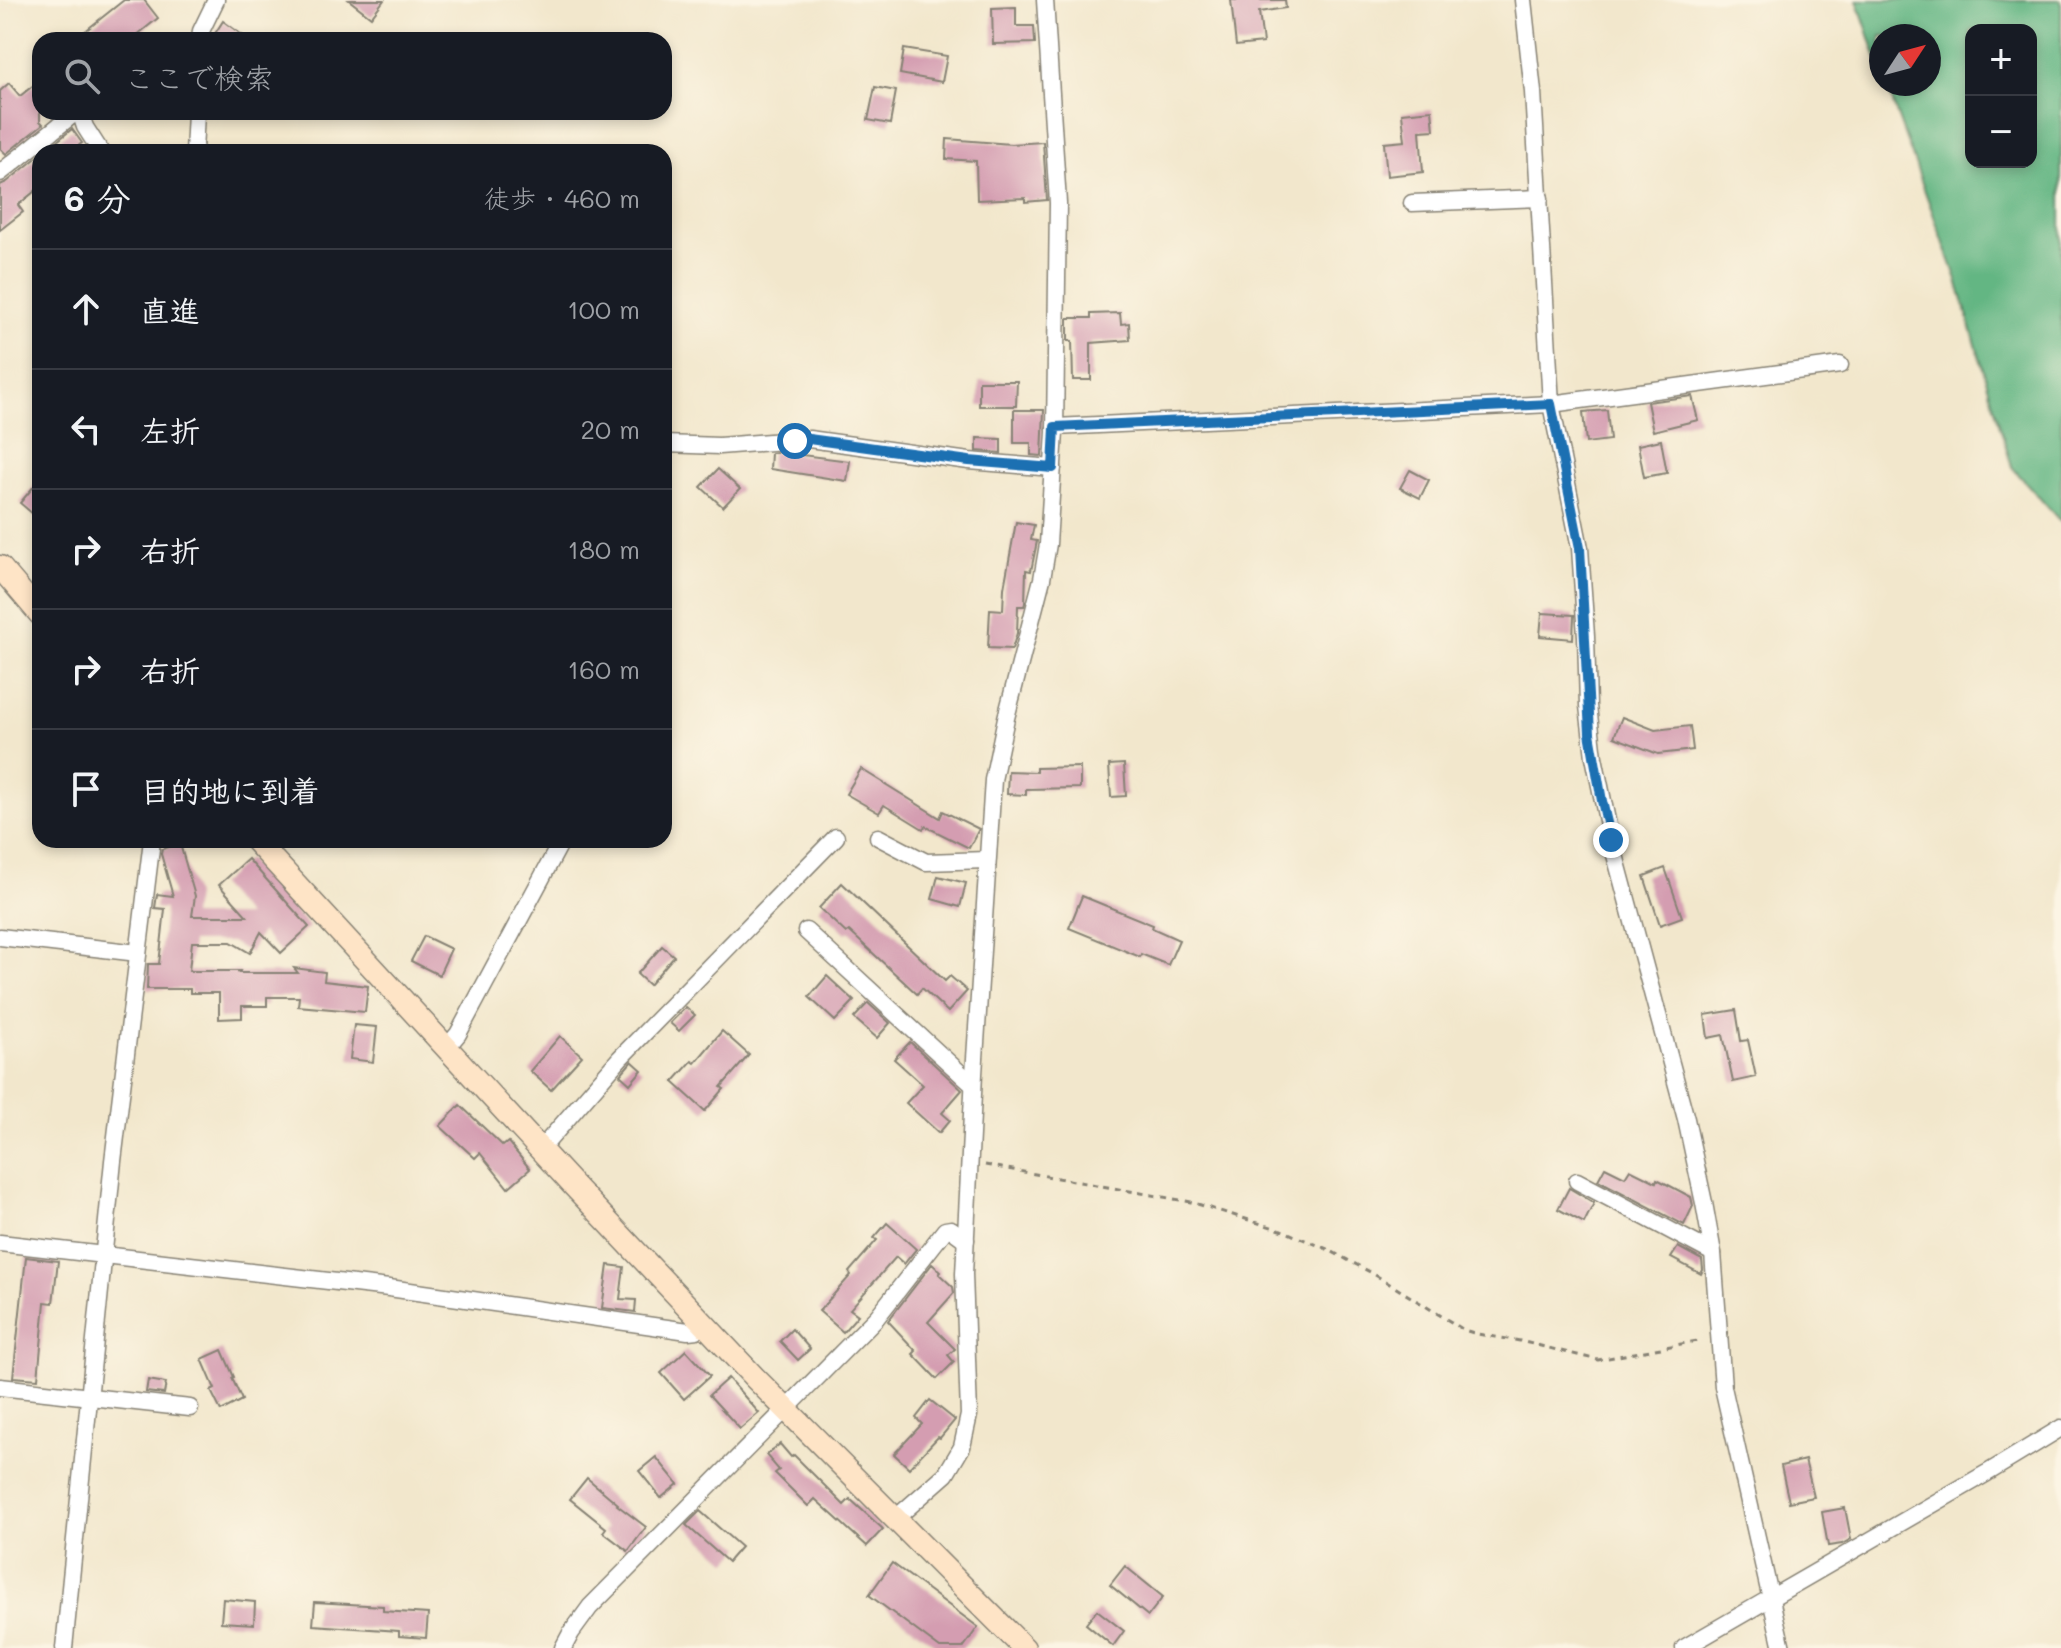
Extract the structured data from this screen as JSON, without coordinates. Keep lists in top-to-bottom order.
{
  "north": "top right",
  "page": {
    "map_buttons": ["+", "−"],
    "search": "ここで検索",
    "heading": ["6 分", "徒歩 · 460 m"],
    "list": [
      ["直進", "100 m"],
      ["左折", "20 m"],
      ["右折", "180 m"],
      ["右折", "160 m"],
      "目的地に到着"
    ]
  }
}
